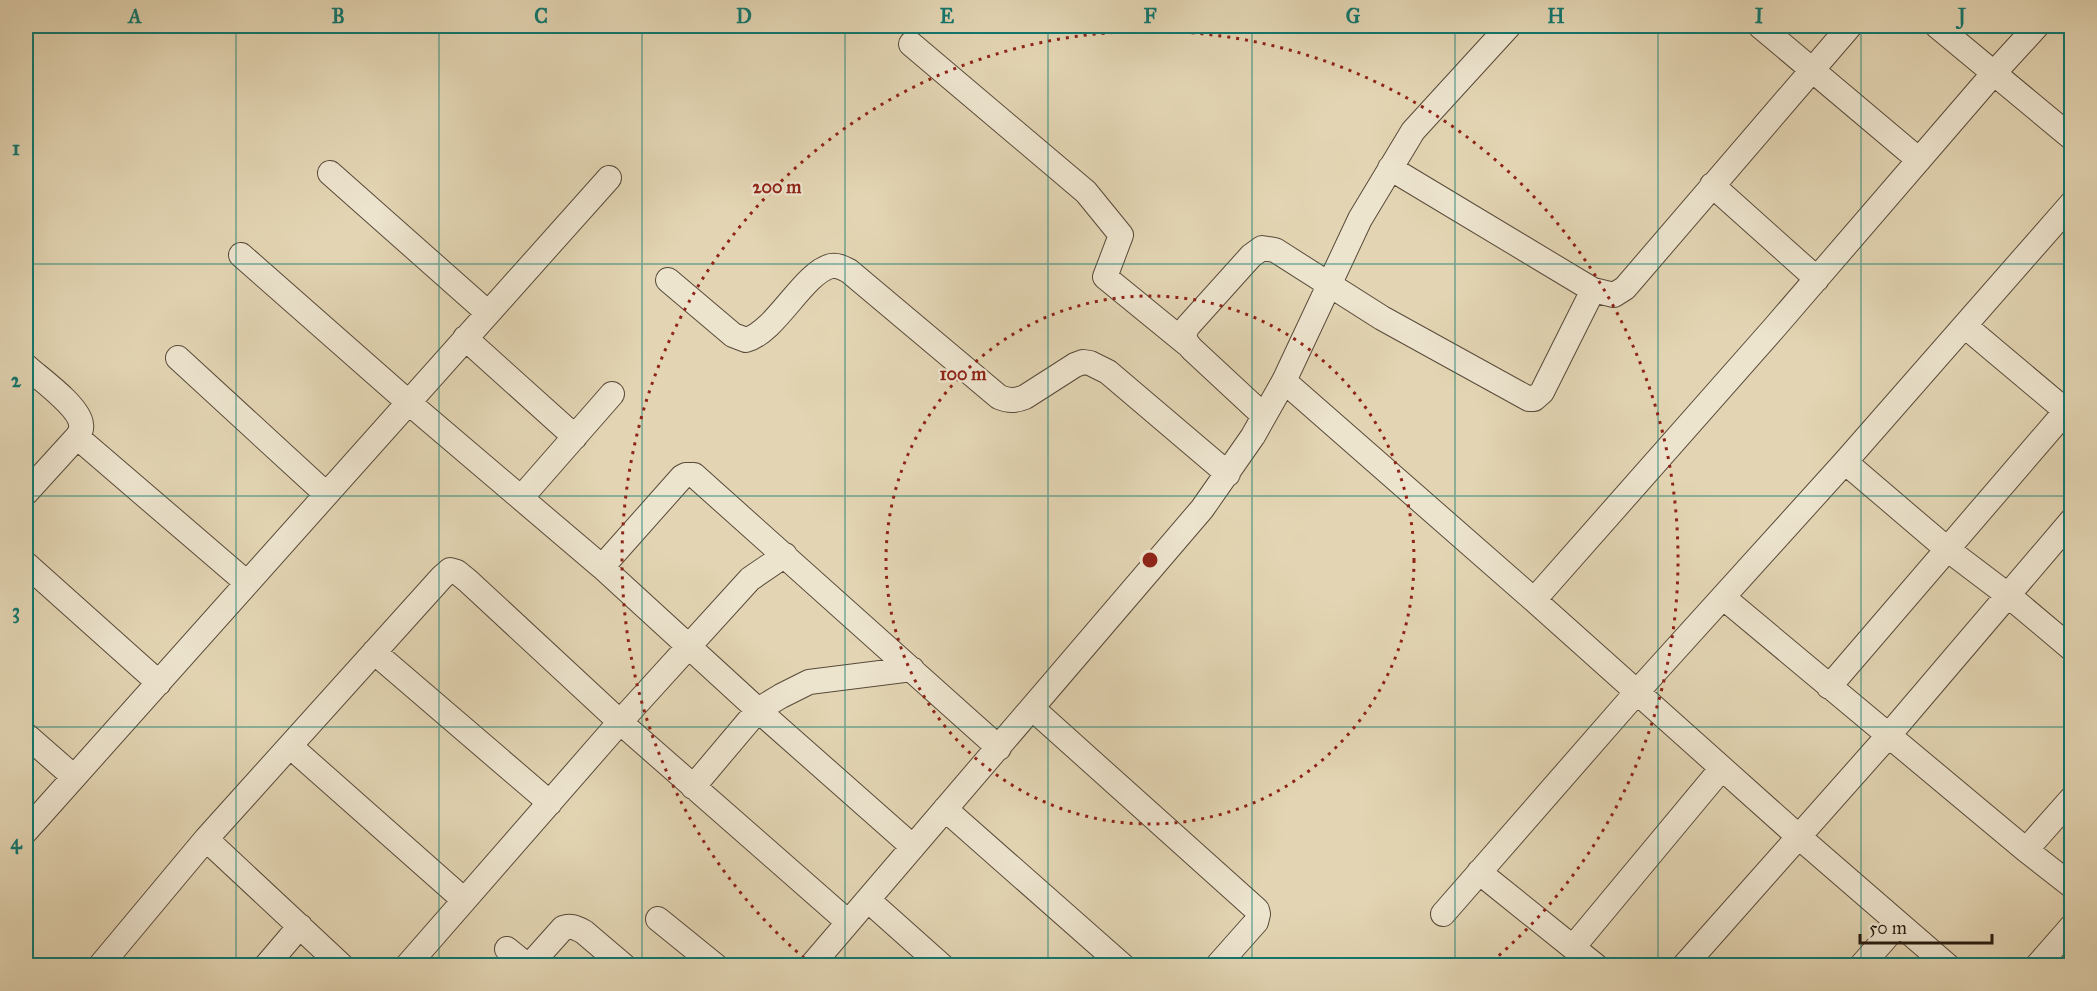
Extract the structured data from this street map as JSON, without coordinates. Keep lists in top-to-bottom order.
{
  "scale_bar": "50 m",
  "grid": {
    "columns": [
      "A",
      "B",
      "C",
      "D",
      "E",
      "F",
      "G",
      "H",
      "I",
      "J"
    ],
    "rows": [
      "1",
      "2",
      "3",
      "4"
    ]
  },
  "rings": ["200 m", "100 m"]
}
